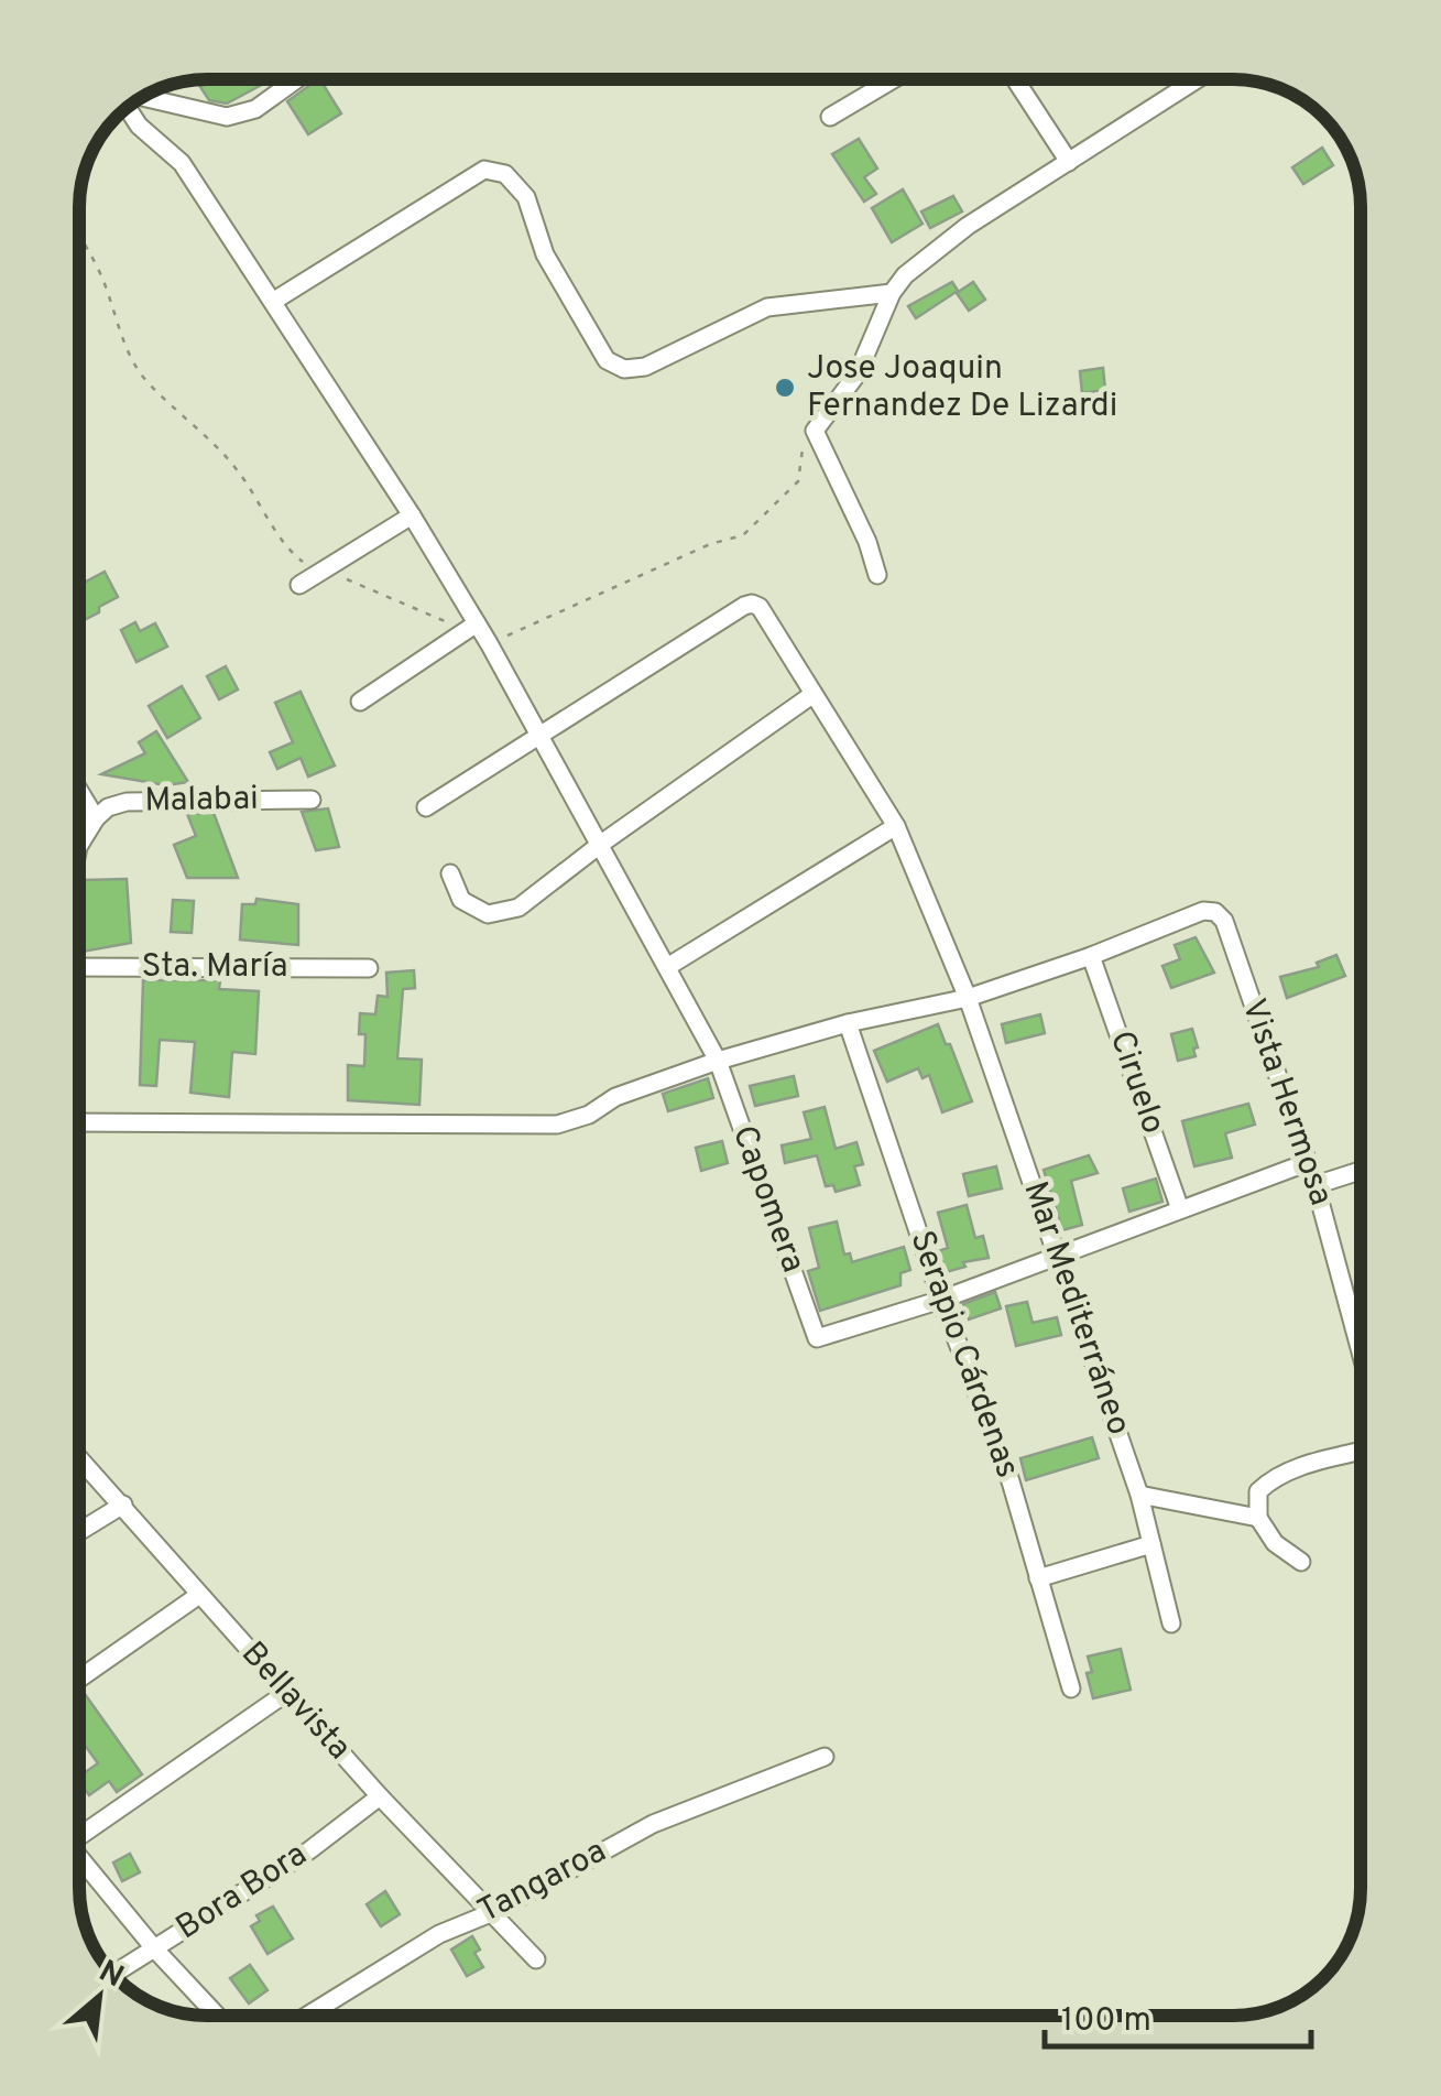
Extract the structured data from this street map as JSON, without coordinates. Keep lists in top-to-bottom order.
{
  "streets": {
    "street": [
      "Malabai",
      "Sta. María",
      "Ciruelo",
      "Vista Hermosa",
      "Capomera",
      "Mar Mediterráneo",
      "Serapio Cárdenas",
      "Bellavista",
      "Tangaroa",
      "Bora Bora"
    ]
  },
  "crossings": [
    ["Ciruelo", "Vista Hermosa"],
    ["Capomera", "Mar Mediterráneo"],
    ["Capomera", "Serapio Cárdenas"],
    ["Bellavista", "Tangaroa"],
    ["Bellavista", "Bora Bora"]
  ],
  "places": ["Jose Joaquin Fernandez De Lizardi"],
  "scale_bar": "100 m",
  "north": "top right"
}
